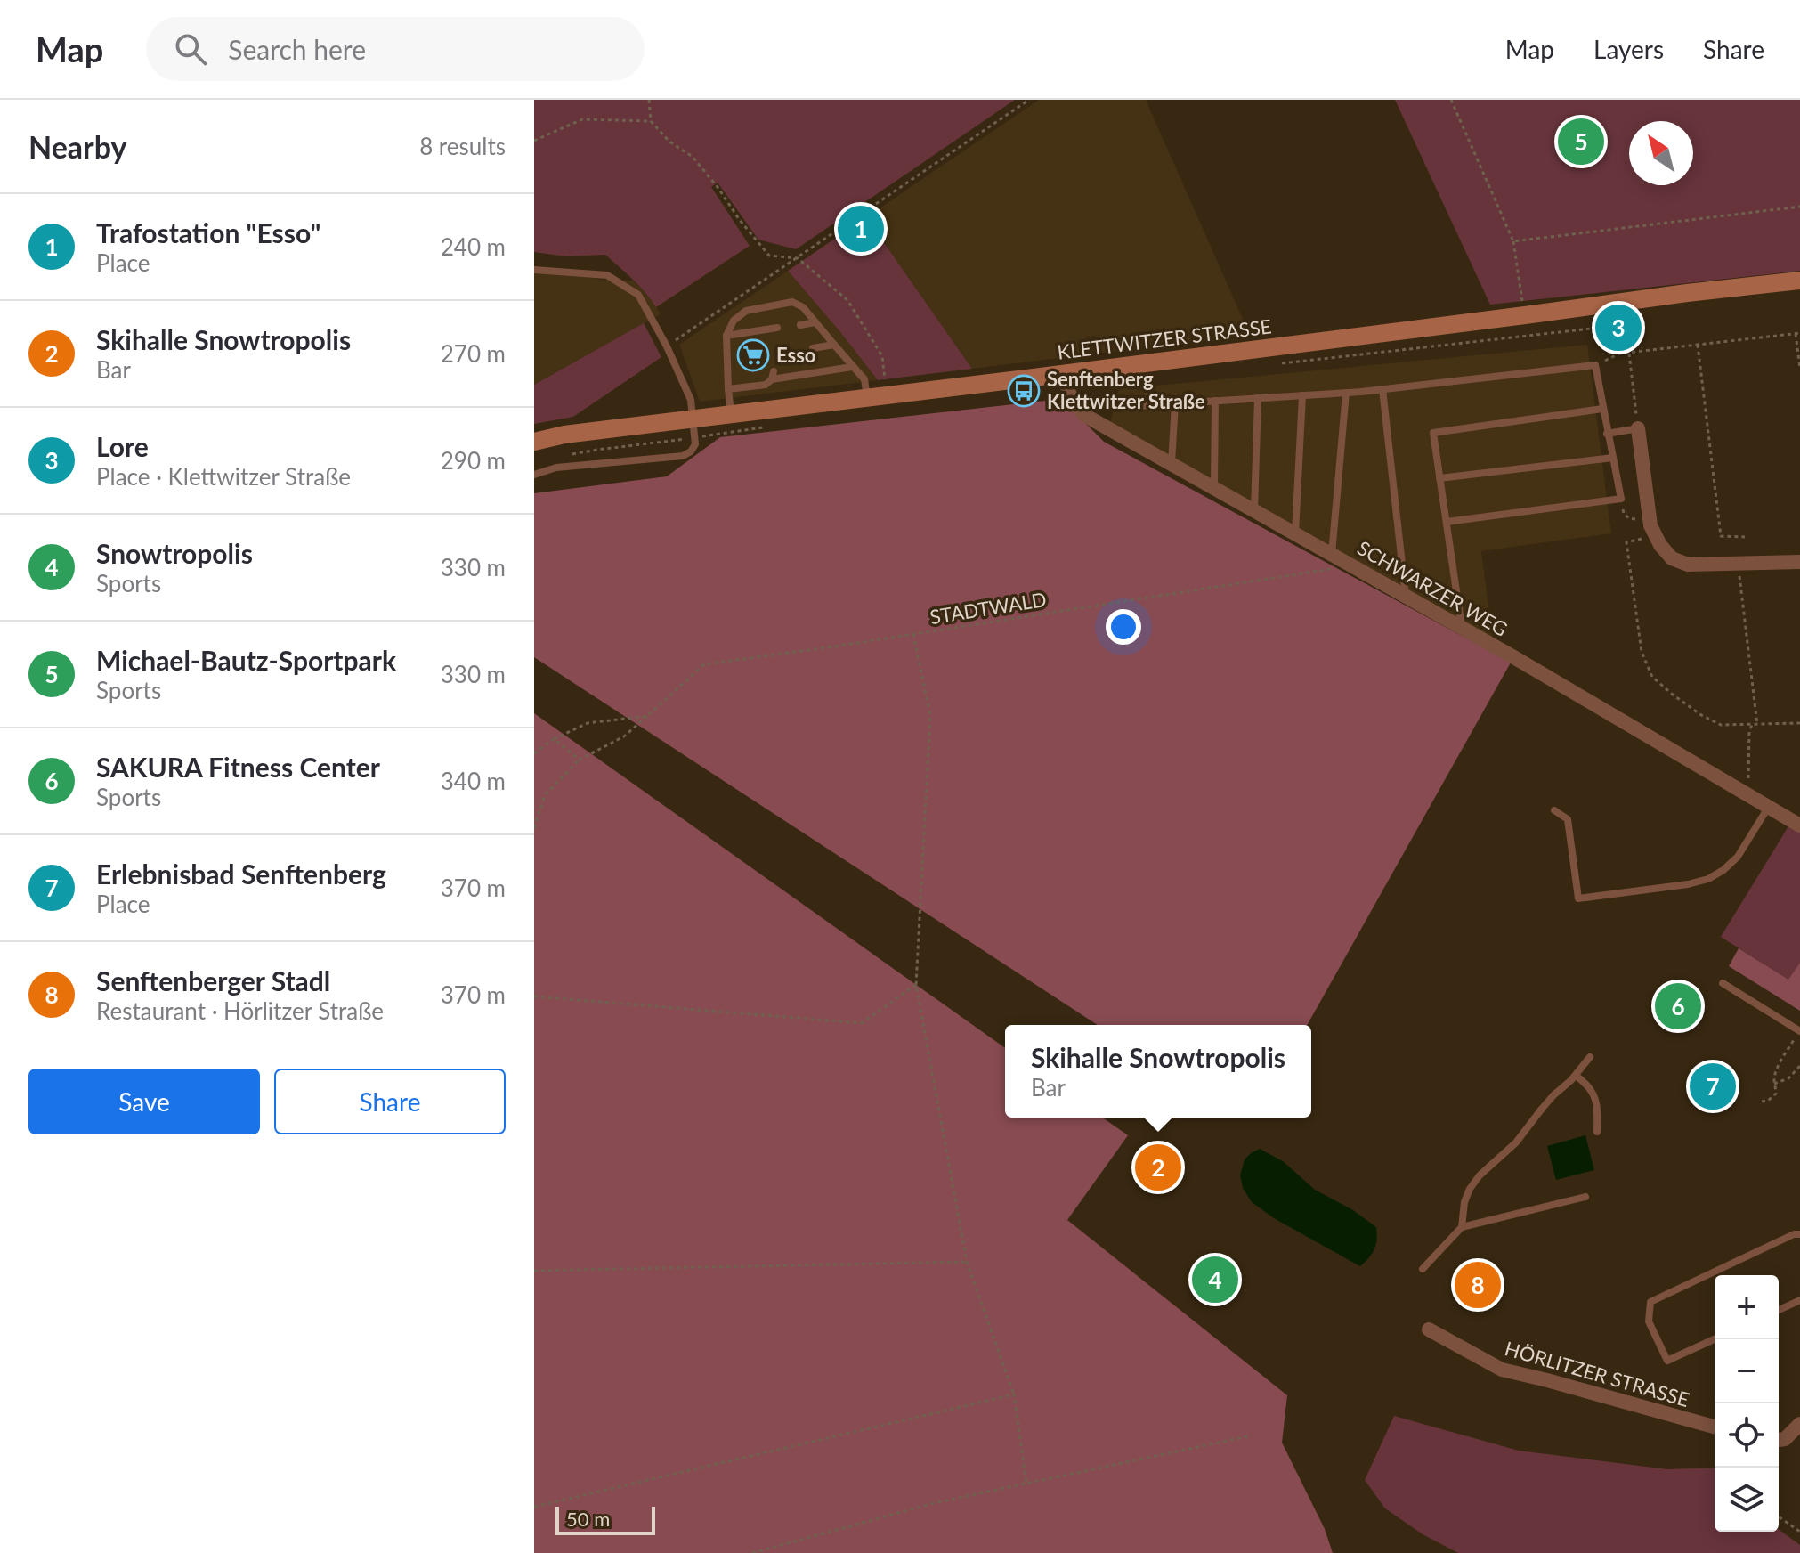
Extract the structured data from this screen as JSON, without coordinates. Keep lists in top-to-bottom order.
{
  "streets": {
    "main road": ["KLETTWITZER STRASSE"],
    "street": ["SCHWARZER WEG", "HÖRLITZER STRASSE"],
    "path": ["STADTWALD"]
  },
  "crossings": [
    ["KLETTWITZER STRASSE", "SCHWARZER WEG"],
    ["SCHWARZER WEG", "STADTWALD"]
  ],
  "places": {
    "supermarket": ["Esso"],
    "bus stop": ["Senftenberg Klettwitzer Straße"]
  },
  "scale_bar": "50 m",
  "north": "top left",
  "page": {
    "header": "Map",
    "search": "Search here",
    "nav": ["Map", "Layers", "Share"],
    "heading": ["Nearby", "8 results"],
    "pins": [
      "5",
      "1",
      "3",
      "6",
      "7",
      "2",
      "4",
      "8"
    ],
    "list": [
      {
        "mark": "1",
        "name": "Trafostation \"Esso\"",
        "note": "Place",
        "value": "240 m"
      },
      {
        "mark": "2",
        "name": "Skihalle Snowtropolis",
        "note": "Bar",
        "value": "270 m"
      },
      {
        "mark": "3",
        "name": "Lore",
        "note": "Place · Klettwitzer Straße",
        "value": "290 m"
      },
      {
        "mark": "4",
        "name": "Snowtropolis",
        "note": "Sports",
        "value": "330 m"
      },
      {
        "mark": "5",
        "name": "Michael-Bautz-Sportpark",
        "note": "Sports",
        "value": "330 m"
      },
      {
        "mark": "6",
        "name": "SAKURA Fitness Center",
        "note": "Sports",
        "value": "340 m"
      },
      {
        "mark": "7",
        "name": "Erlebnisbad Senftenberg",
        "note": "Place",
        "value": "370 m"
      },
      {
        "mark": "8",
        "name": "Senftenberger Stadl",
        "note": "Restaurant · Hörlitzer Straße",
        "value": "370 m"
      }
    ],
    "popup": ["Skihalle Snowtropolis", "Bar"],
    "buttons": ["Save", "Share"],
    "map_buttons": ["+", "−"],
    "scale": "50 m"
  }
}
